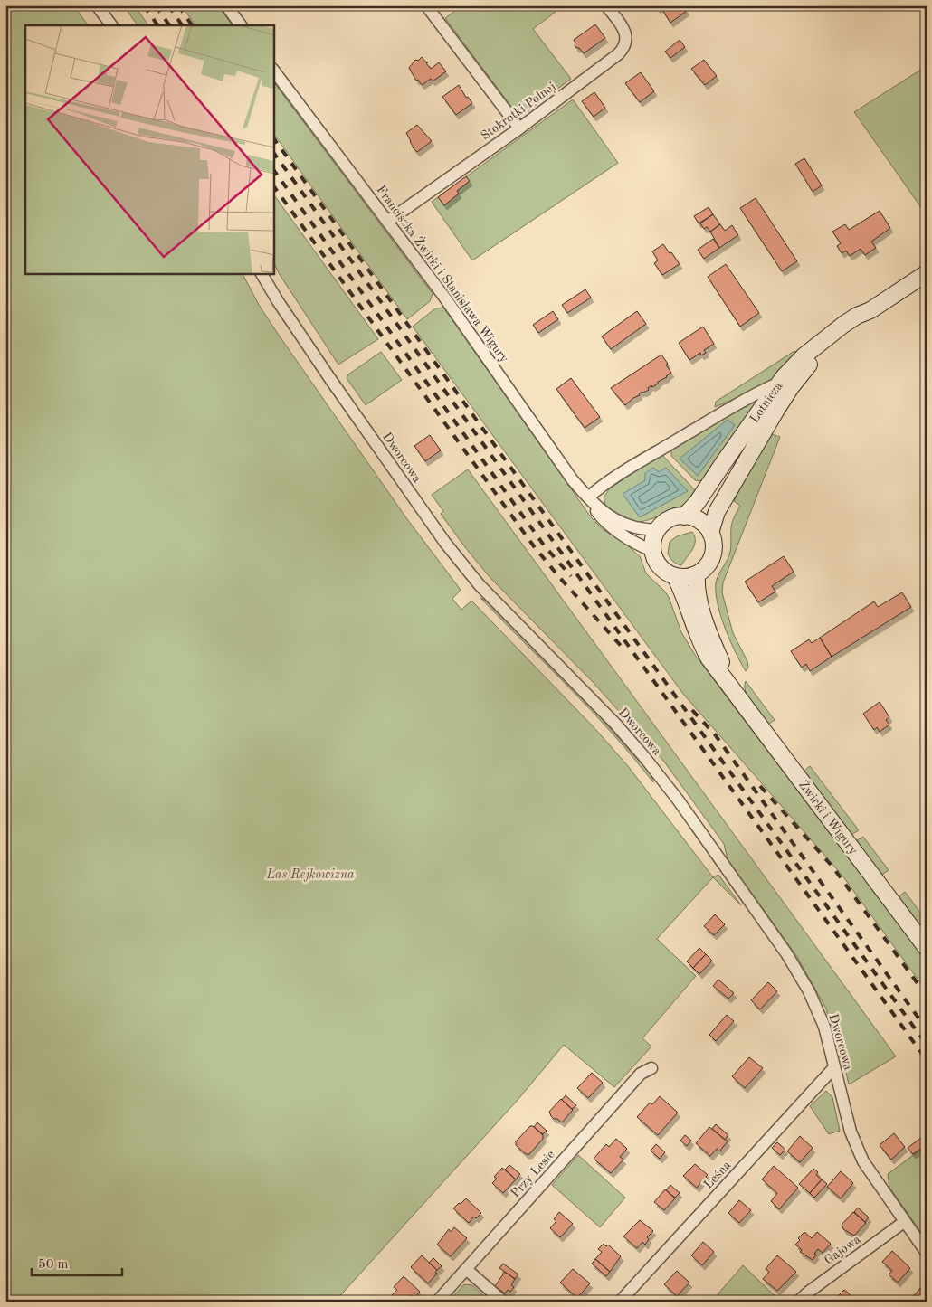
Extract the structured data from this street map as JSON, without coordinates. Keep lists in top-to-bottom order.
{
  "streets": {
    "main road": ["Lotnicza", "Żwirki i Wigury"],
    "street": [
      "Stokrotki Polnej",
      "Franciszka Żwirki i Stanisława Wigury",
      "Dworcowa",
      "Przy Lesie",
      "Leśna",
      "Gajowa"
    ]
  },
  "crossings": [
    ["Stokrotki Polnej", "Franciszka Żwirki i Stanisława Wigury"],
    ["Lotnicza", "Żwirki i Wigury"],
    ["Dworcowa", "Leśna"],
    ["Dworcowa", "Gajowa"]
  ],
  "parks": ["Las Rejkowizna"],
  "scale_bar": "50 m"
}
